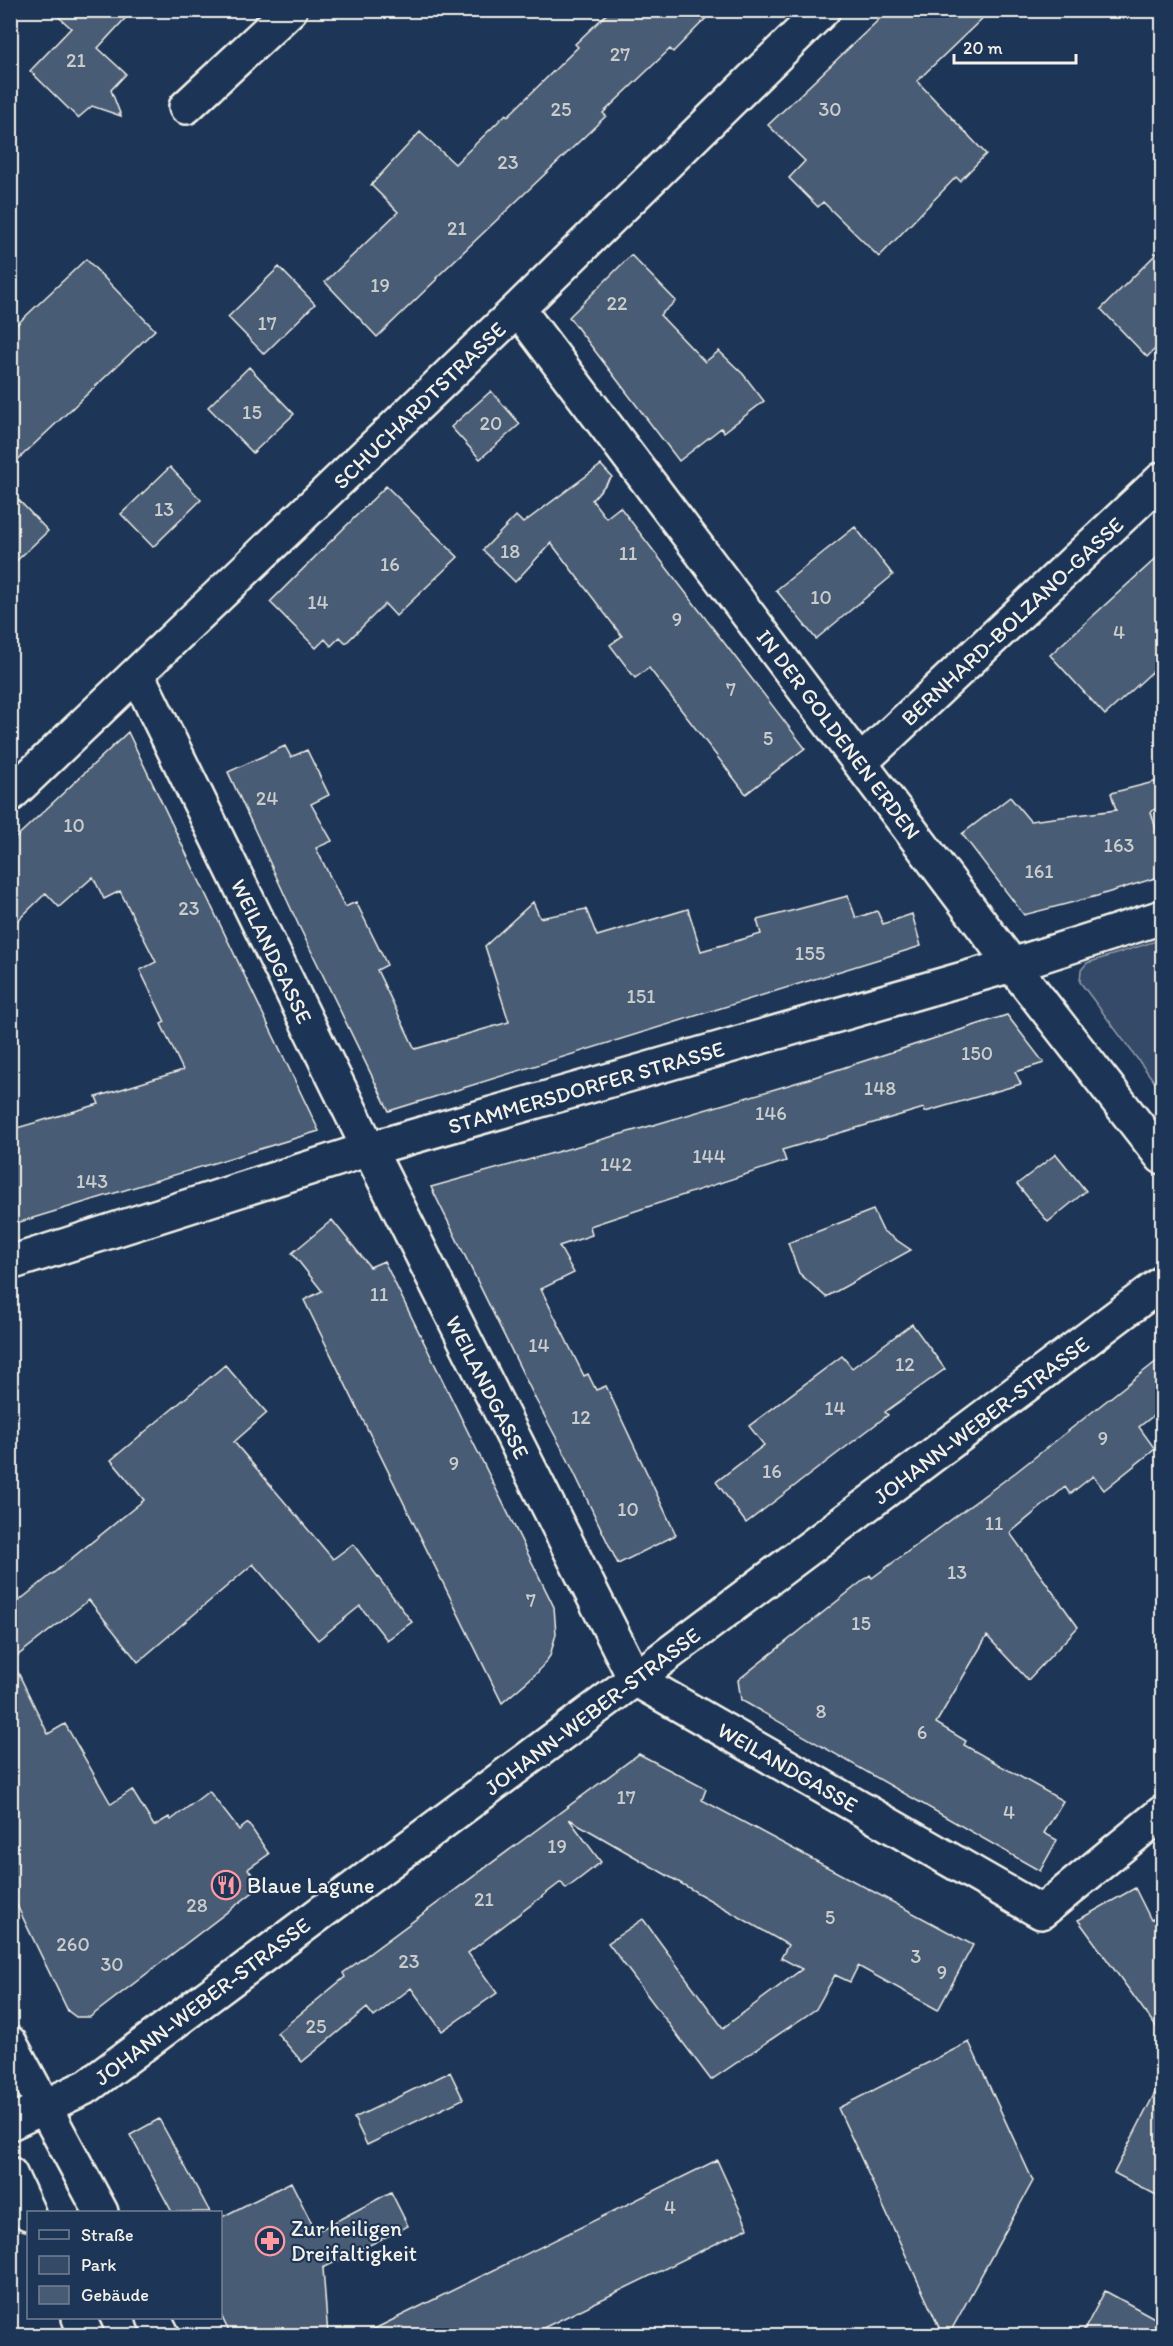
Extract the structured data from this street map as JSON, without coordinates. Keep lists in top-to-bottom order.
{
  "streets": {
    "street": [
      "SCHUCHARDTSTRASSE",
      "BERNHARD-BOLZANO-GASSE",
      "IN DER GOLDENEN ERDEN",
      "WEILANDGASSE",
      "STAMMERSDORFER STRASSE",
      "JOHANN-WEBER-STRASSE"
    ]
  },
  "crossings": [
    ["SCHUCHARDTSTRASSE", "IN DER GOLDENEN ERDEN"],
    ["SCHUCHARDTSTRASSE", "WEILANDGASSE"],
    ["BERNHARD-BOLZANO-GASSE", "IN DER GOLDENEN ERDEN"],
    ["IN DER GOLDENEN ERDEN", "STAMMERSDORFER STRASSE"],
    ["WEILANDGASSE", "STAMMERSDORFER STRASSE"],
    ["WEILANDGASSE", "JOHANN-WEBER-STRASSE"]
  ],
  "places": {
    "restaurant": ["Blaue Lagune"],
    "pharmacy": ["Zur heiligen Dreifaltigkeit"]
  },
  "house_numbers": [
    "27",
    "21",
    "25",
    "30",
    "23",
    "21",
    "19",
    "22",
    "17",
    "15",
    "20",
    "13",
    "18",
    "11",
    "16",
    "10",
    "14",
    "9",
    "4",
    "7",
    "5",
    "24",
    "10",
    "163",
    "161",
    "23",
    "155",
    "151",
    "150",
    "148",
    "146",
    "144",
    "142",
    "143",
    "11",
    "14",
    "12",
    "14",
    "12",
    "9",
    "9",
    "16",
    "10",
    "11",
    "13",
    "7",
    "15",
    "8",
    "6",
    "17",
    "4",
    "19",
    "21",
    "28",
    "5",
    "260",
    "3",
    "23",
    "30",
    "9",
    "25",
    "4"
  ],
  "legend": ["Straße", "Park", "Gebäude"],
  "scale_bar": "20 m"
}
